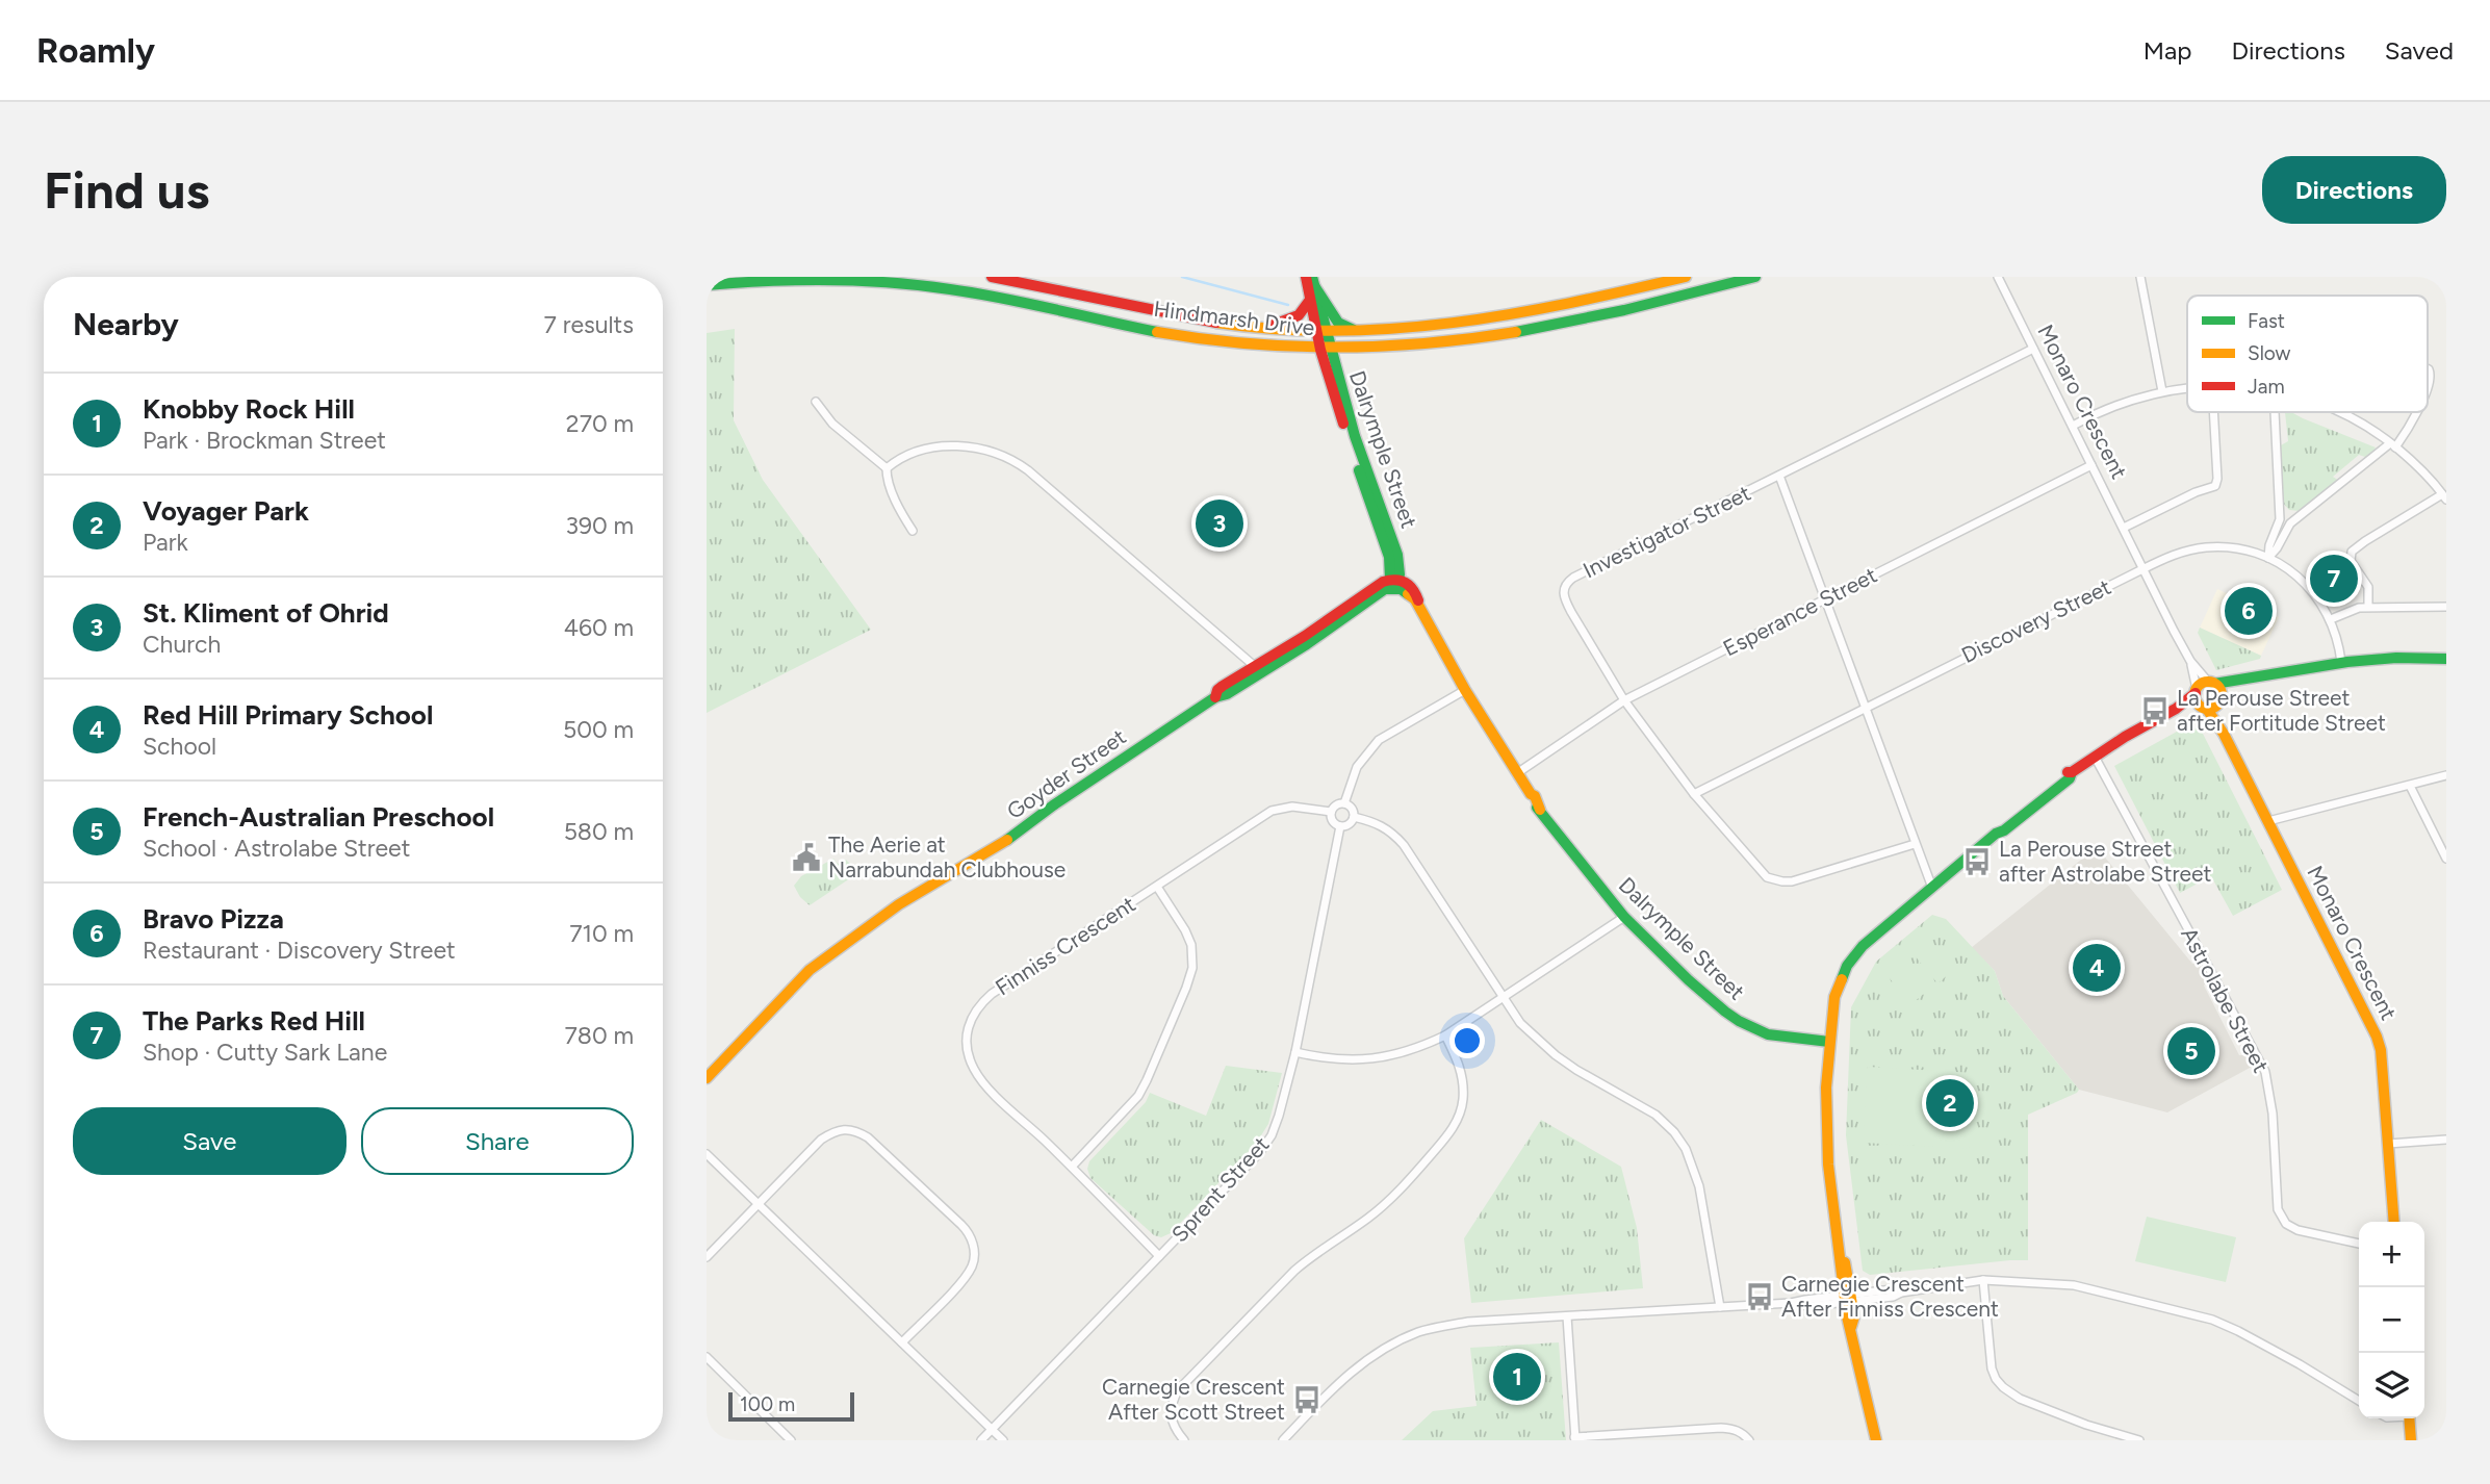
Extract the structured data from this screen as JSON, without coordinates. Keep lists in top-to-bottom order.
{
  "streets": {
    "street": [
      "Hindmarsh Drive",
      "Monaro Crescent",
      "Dalrymple Street",
      "Investigator Street",
      "Esperance Street",
      "Discovery Street",
      "Goyder Street",
      "Finniss Crescent",
      "Astrolabe Street",
      "Sprent Street"
    ]
  },
  "crossings": [
    ["Hindmarsh Drive", "Dalrymple Street"],
    ["Monaro Crescent", "Investigator Street"],
    ["Monaro Crescent", "Esperance Street"],
    ["Monaro Crescent", "Discovery Street"],
    ["Dalrymple Street", "Esperance Street"],
    ["Dalrymple Street", "Goyder Street"],
    ["Investigator Street", "Esperance Street"],
    ["Investigator Street", "Discovery Street"],
    ["Finniss Crescent", "Sprent Street"]
  ],
  "places": {
    "bus stop": [
      "La Perouse Street after Fortitude Street",
      "La Perouse Street after Astrolabe Street",
      "Carnegie Crescent After Finniss Crescent",
      "Carnegie Crescent After Scott Street"
    ],
    "public building": ["The Aerie at Narrabundah Clubhouse"]
  },
  "legend": ["Fast", "Slow", "Jam"],
  "scale_bar": "100 m",
  "page": {
    "header": "Roamly",
    "nav": ["Map", "Directions", "Saved"],
    "buttons": [
      "Directions",
      ["Save", "Share"]
    ],
    "title": "Find us",
    "heading": ["Nearby", "7 results"],
    "list": [
      {
        "mark": "1",
        "name": "Knobby Rock Hill",
        "note": "Park · Brockman Street",
        "value": "270 m"
      },
      {
        "mark": "2",
        "name": "Voyager Park",
        "note": "Park",
        "value": "390 m"
      },
      {
        "mark": "3",
        "name": "St. Kliment of Ohrid",
        "note": "Church",
        "value": "460 m"
      },
      {
        "mark": "4",
        "name": "Red Hill Primary School",
        "note": "School",
        "value": "500 m"
      },
      {
        "mark": "5",
        "name": "French-Australian Preschool",
        "note": "School · Astrolabe Street",
        "value": "580 m"
      },
      {
        "mark": "6",
        "name": "Bravo Pizza",
        "note": "Restaurant · Discovery Street",
        "value": "710 m"
      },
      {
        "mark": "7",
        "name": "The Parks Red Hill",
        "note": "Shop · Cutty Sark Lane",
        "value": "780 m"
      }
    ],
    "pins": [
      "3",
      "7",
      "6",
      "4",
      "5",
      "2",
      "1"
    ],
    "map_buttons": ["+", "−"],
    "scale": "100 m"
  }
}
